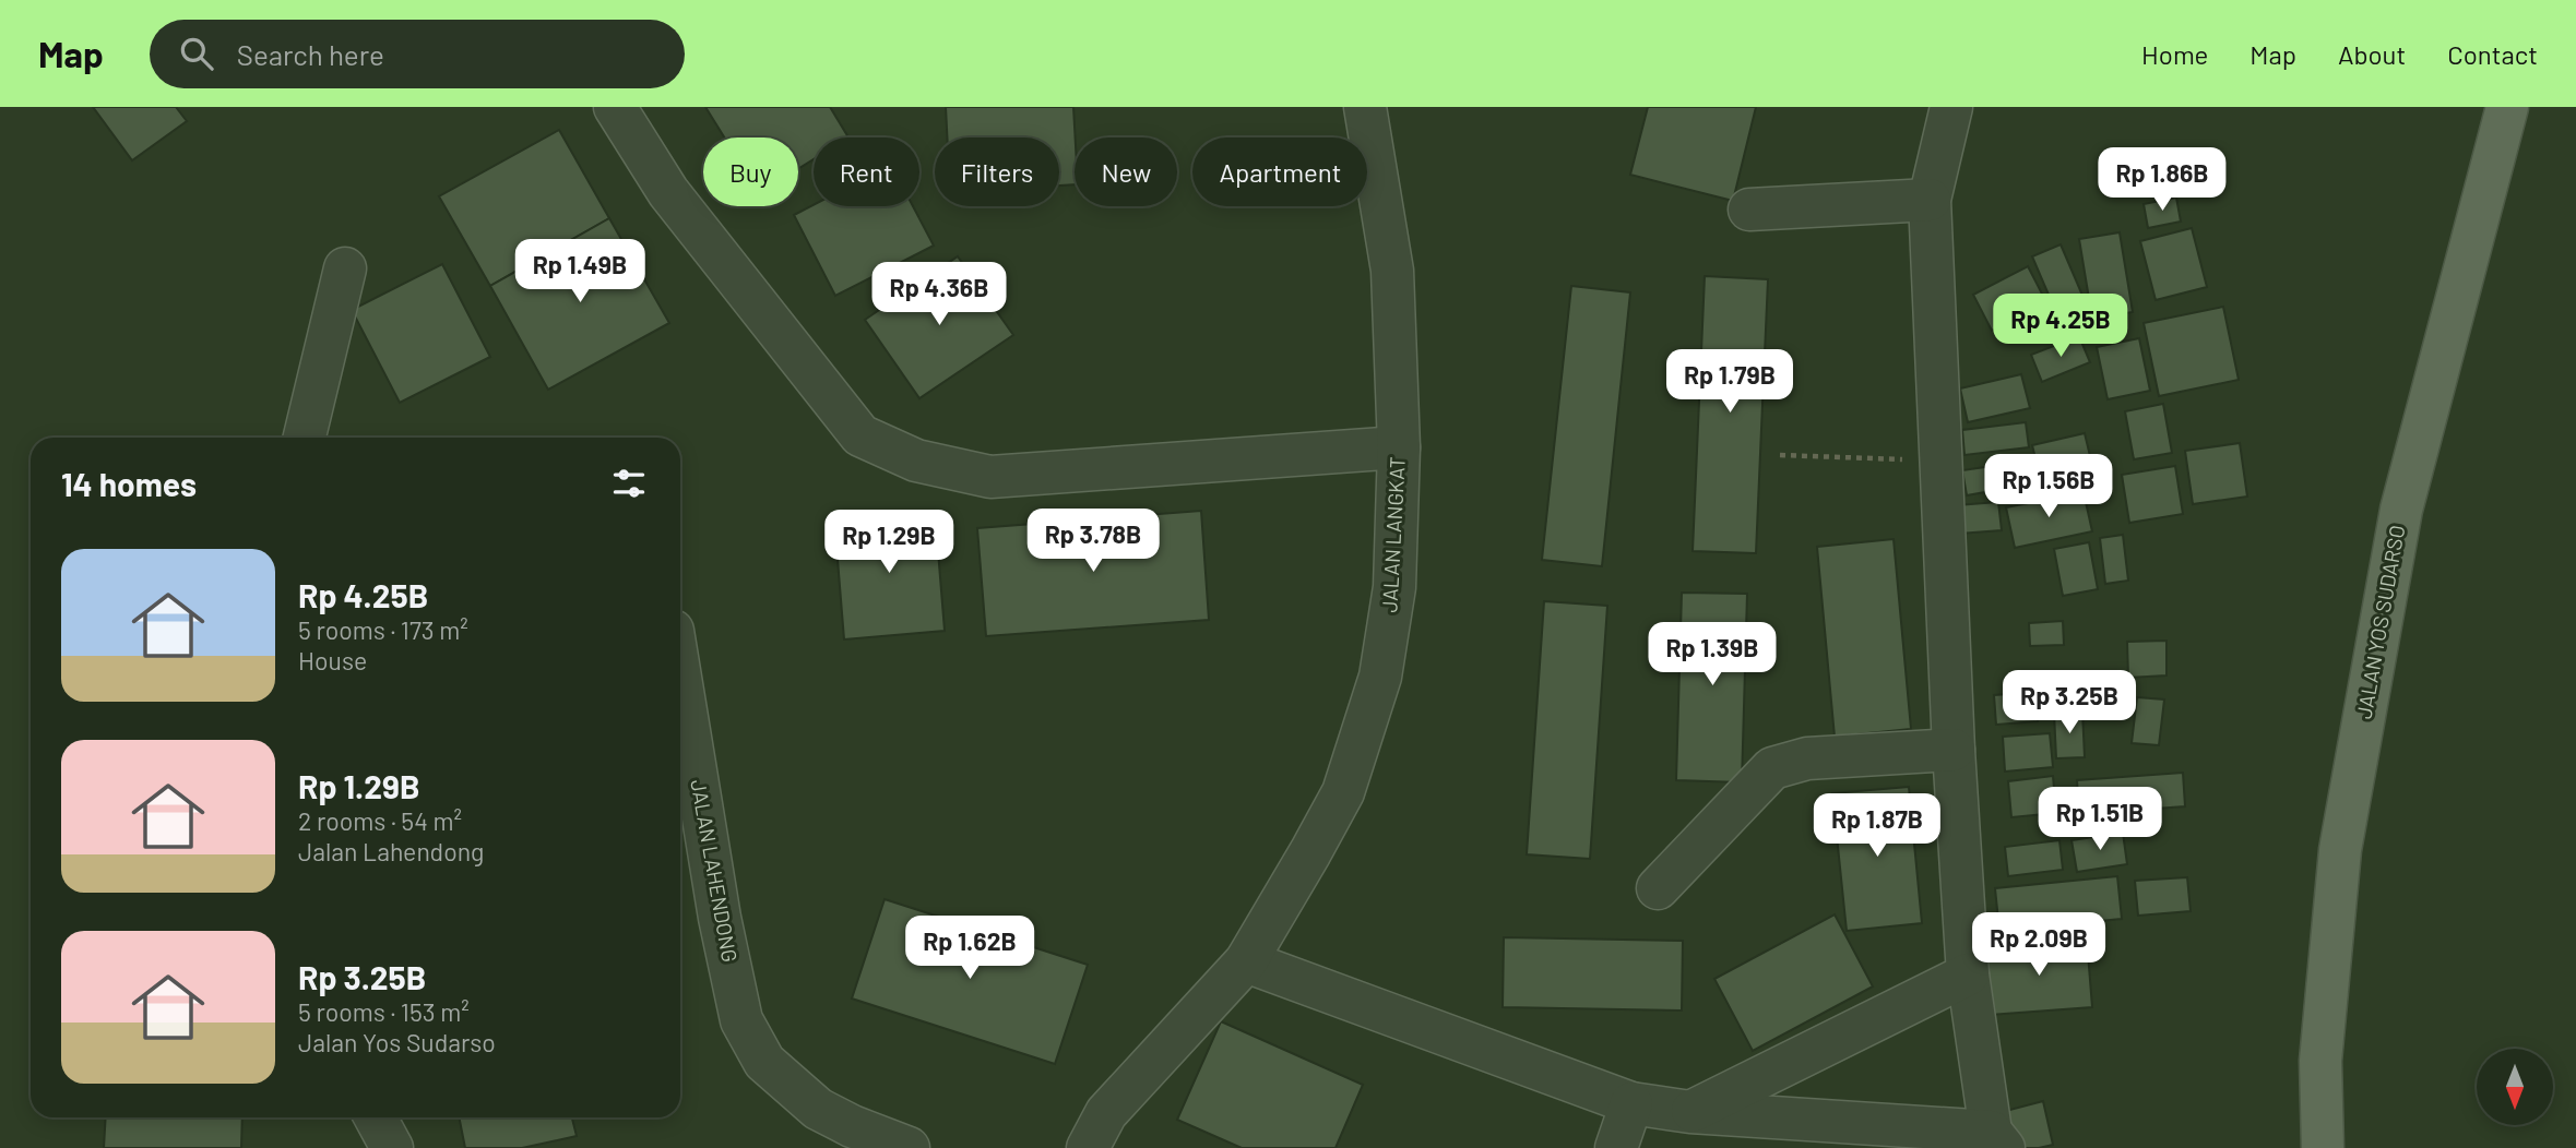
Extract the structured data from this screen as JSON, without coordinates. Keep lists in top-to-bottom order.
{
  "streets": {
    "main road": ["JALAN YOS SUDARSO"],
    "street": ["JALAN LANGKAT", "JALAN LAHENDONG"]
  },
  "north": "bottom",
  "page": {
    "header": "Map",
    "search": "Search here",
    "nav": [
      "Home",
      "Map",
      "About",
      "Contact"
    ],
    "chip": [
      "Buy",
      "Rent",
      "Filters",
      "New",
      "Apartment"
    ],
    "price": [
      "Rp 1.86B",
      "Rp 1.49B",
      "Rp 4.36B",
      "Rp 4.25B",
      "Rp 1.79B",
      "Rp 1.56B",
      "Rp 3.78B",
      "Rp 1.29B",
      "Rp 1.39B",
      "Rp 3.25B",
      "Rp 1.51B",
      "Rp 1.87B",
      "Rp 2.09B",
      "Rp 1.62B"
    ],
    "heading": "14 homes",
    "list": [
      {
        "name": "Rp 4.25B",
        "note": "5 rooms · 173 m² · House"
      },
      {
        "name": "Rp 1.29B",
        "note": "2 rooms · 54 m² · Jalan Lahendong"
      },
      {
        "name": "Rp 3.25B",
        "note": "5 rooms · 153 m² · Jalan Yos Sudarso"
      }
    ]
  }
}
